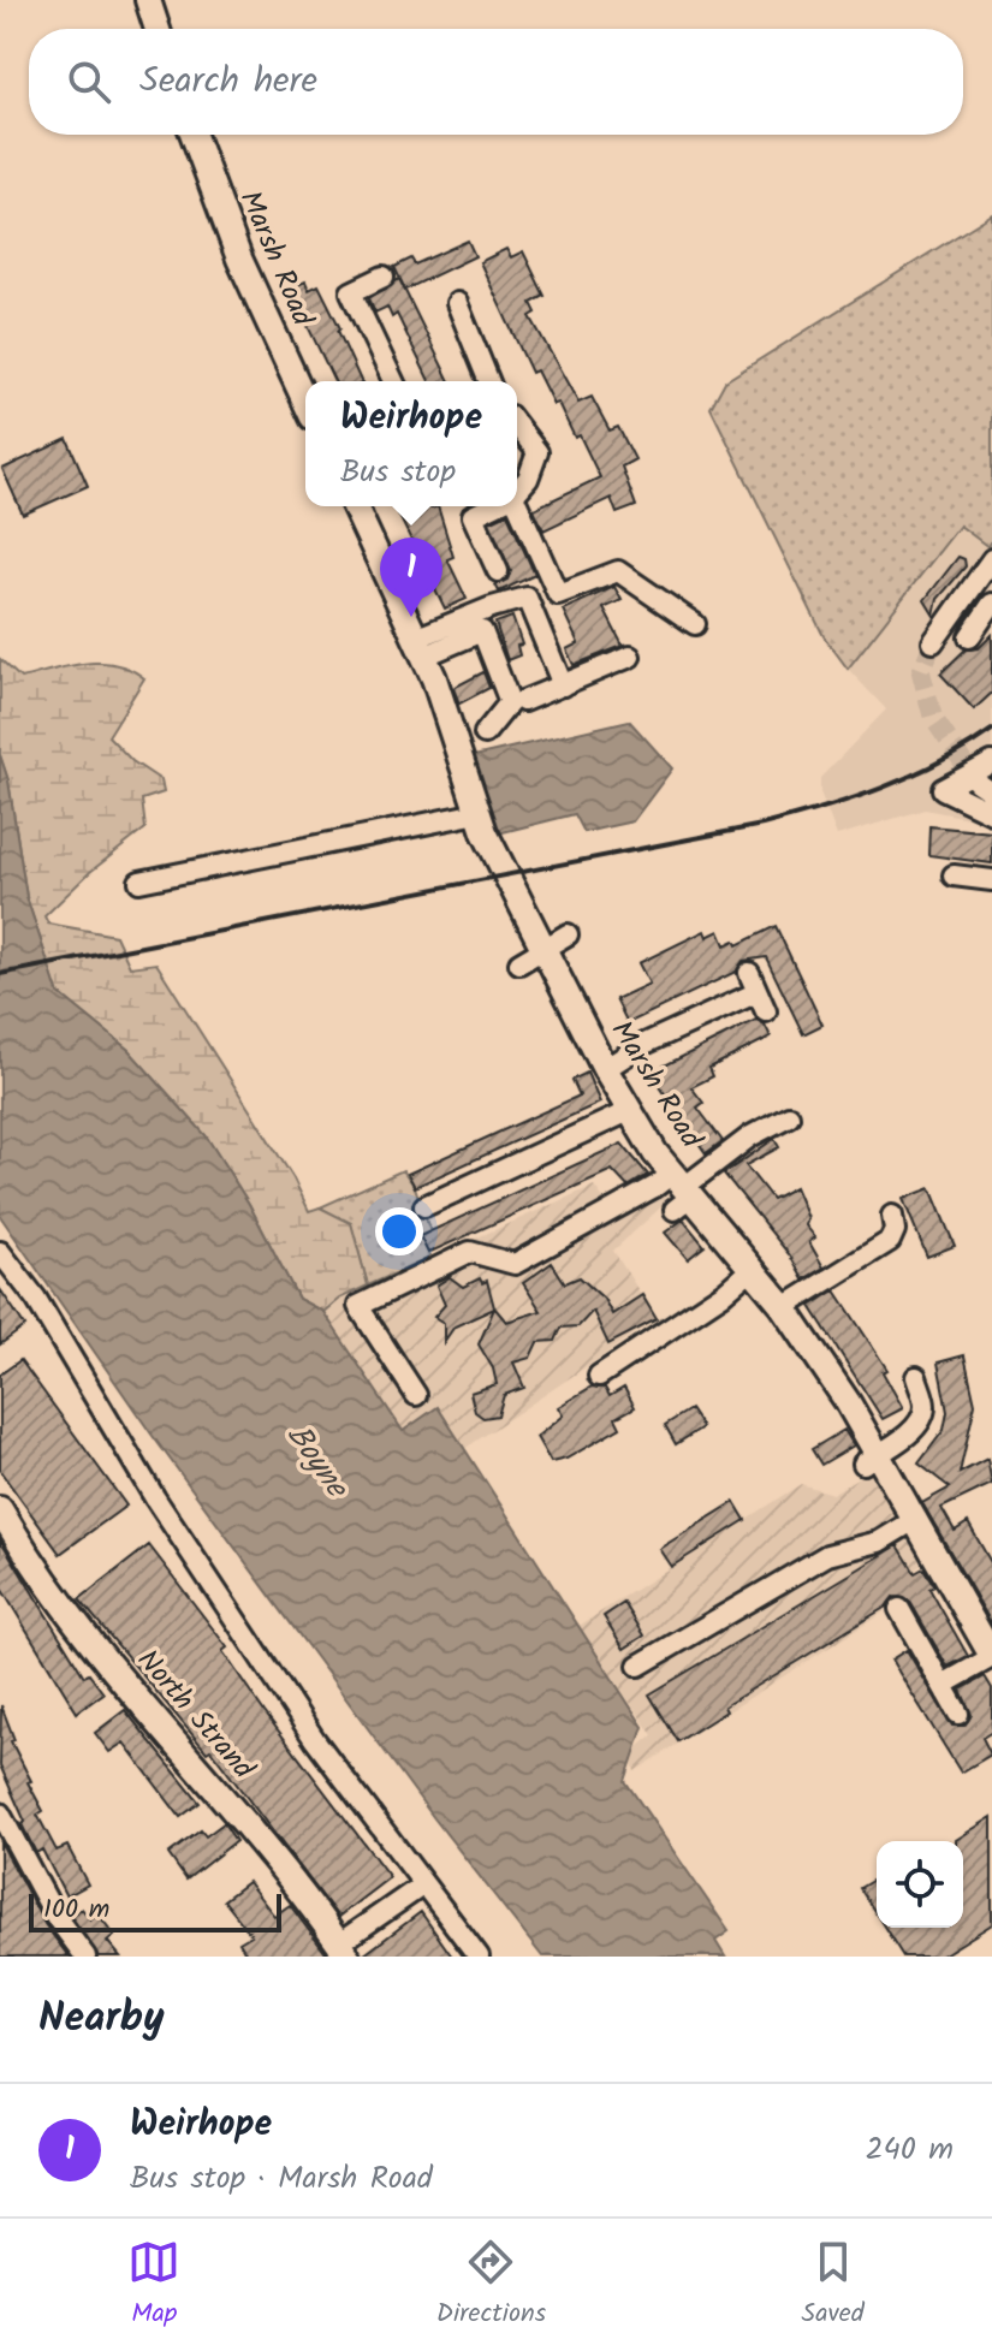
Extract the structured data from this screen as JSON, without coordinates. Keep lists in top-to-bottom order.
{
  "streets": {
    "main road": ["Marsh Road", "North Strand"]
  },
  "water": ["Boyne"],
  "scale_bar": "100 m",
  "page": {
    "search": "Search here",
    "popup": ["Weirhope", "Bus stop"],
    "pins": "1",
    "scale": "100 m",
    "heading": "Nearby",
    "list": [
      {
        "mark": "1",
        "name": "Weirhope",
        "note": "Bus stop · Marsh Road",
        "value": "240 m"
      }
    ],
    "nav": ["Map", "Directions", "Saved"]
  }
}
